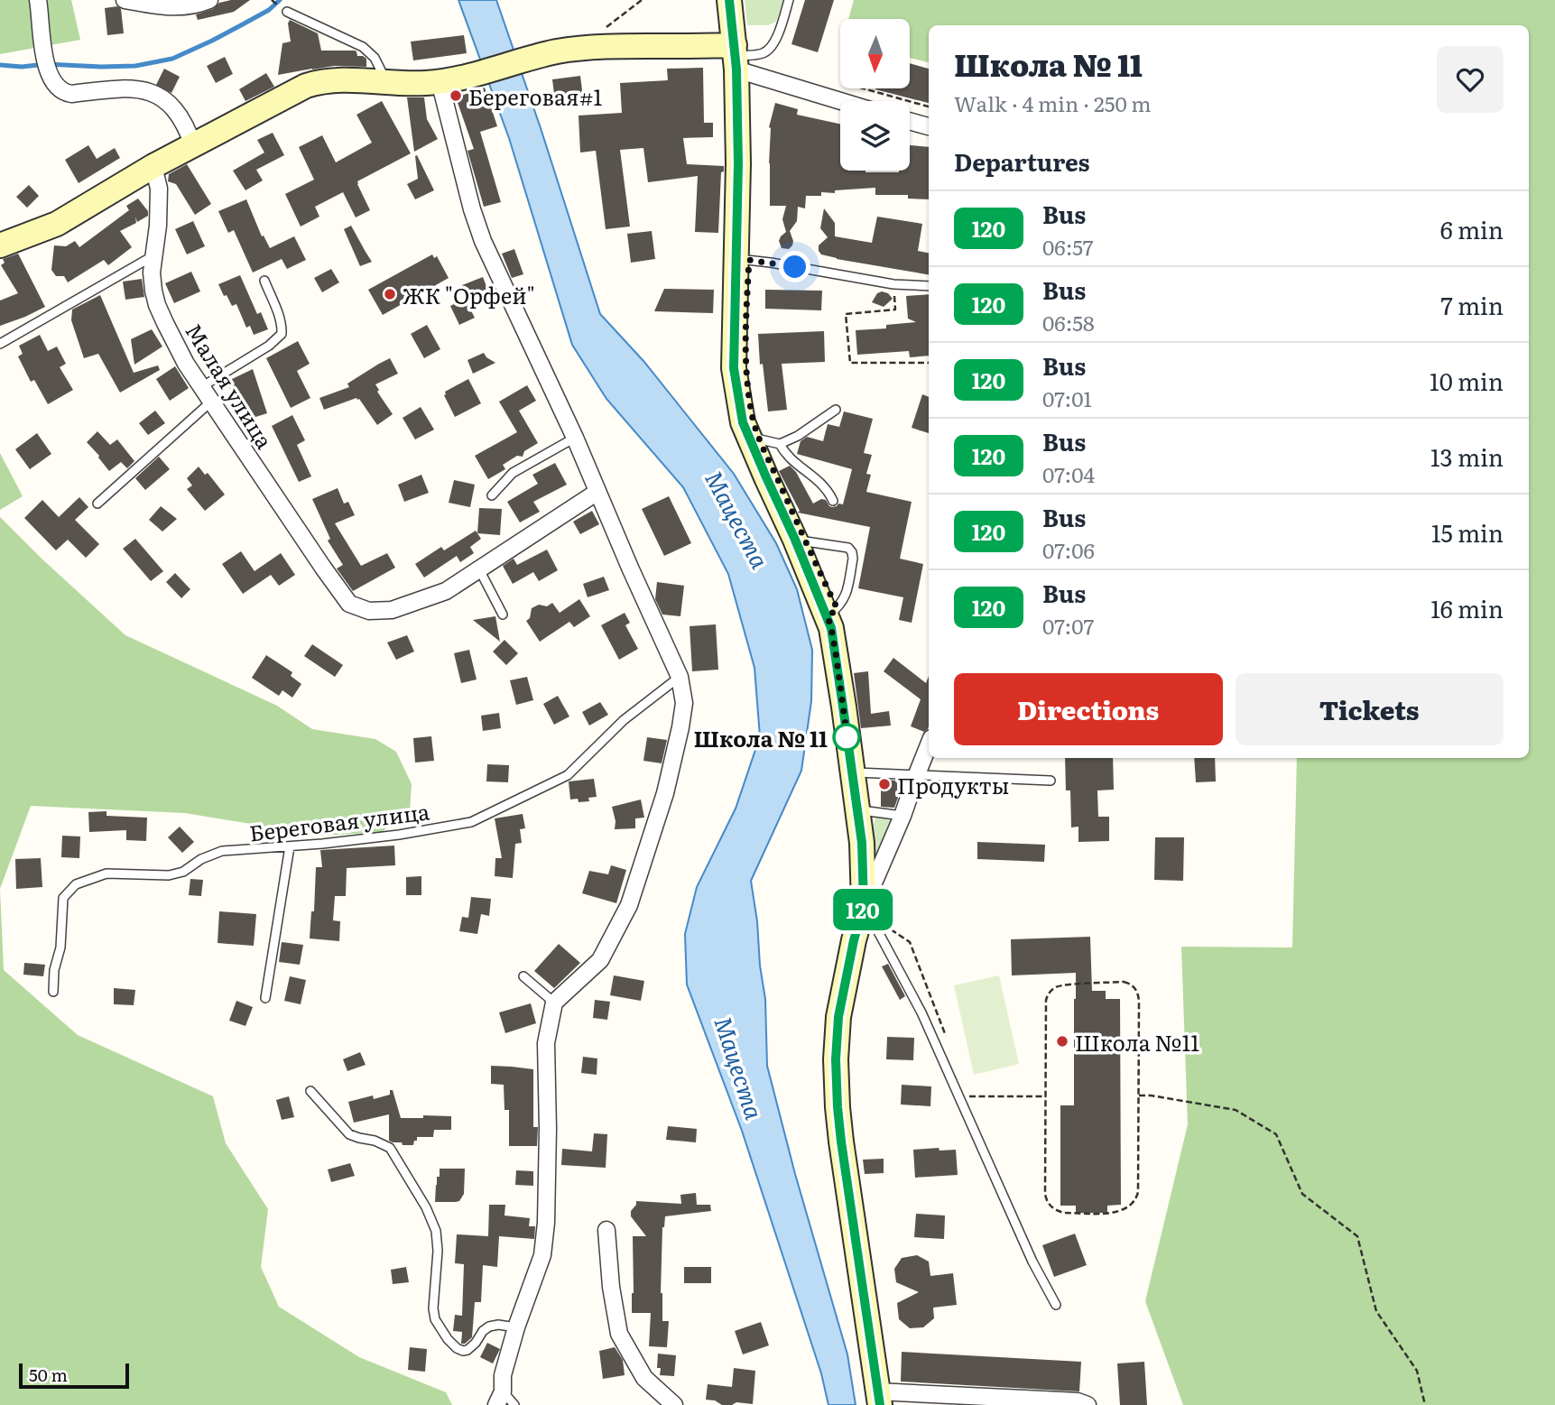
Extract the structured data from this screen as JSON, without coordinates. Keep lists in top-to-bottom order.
{
  "streets": {
    "street": ["Малая улица"],
    "lane": ["Береговая улица"]
  },
  "water": ["Мацеста"],
  "places": [
    "Береговая#1",
    "ЖК \"Орфей\"",
    "Школа № 11",
    "Продукты",
    "Школа №11"
  ],
  "lines": ["bus line 120"],
  "scale_bar": "50 m",
  "north": "bottom",
  "page": {
    "on_map": "120",
    "heading": [
      ["Школа № 11", "Walk · 4 min · 250 m"],
      "Departures"
    ],
    "list": [
      {
        "mark": "120",
        "name": "Bus",
        "note": "06:57",
        "value": "6 min"
      },
      {
        "mark": "120",
        "name": "Bus",
        "note": "06:58",
        "value": "7 min"
      },
      {
        "mark": "120",
        "name": "Bus",
        "note": "07:01",
        "value": "10 min"
      },
      {
        "mark": "120",
        "name": "Bus",
        "note": "07:04",
        "value": "13 min"
      },
      {
        "mark": "120",
        "name": "Bus",
        "note": "07:06",
        "value": "15 min"
      },
      {
        "mark": "120",
        "name": "Bus",
        "note": "07:07",
        "value": "16 min"
      }
    ],
    "buttons": ["Directions", "Tickets"],
    "scale": "50 m"
  }
}
